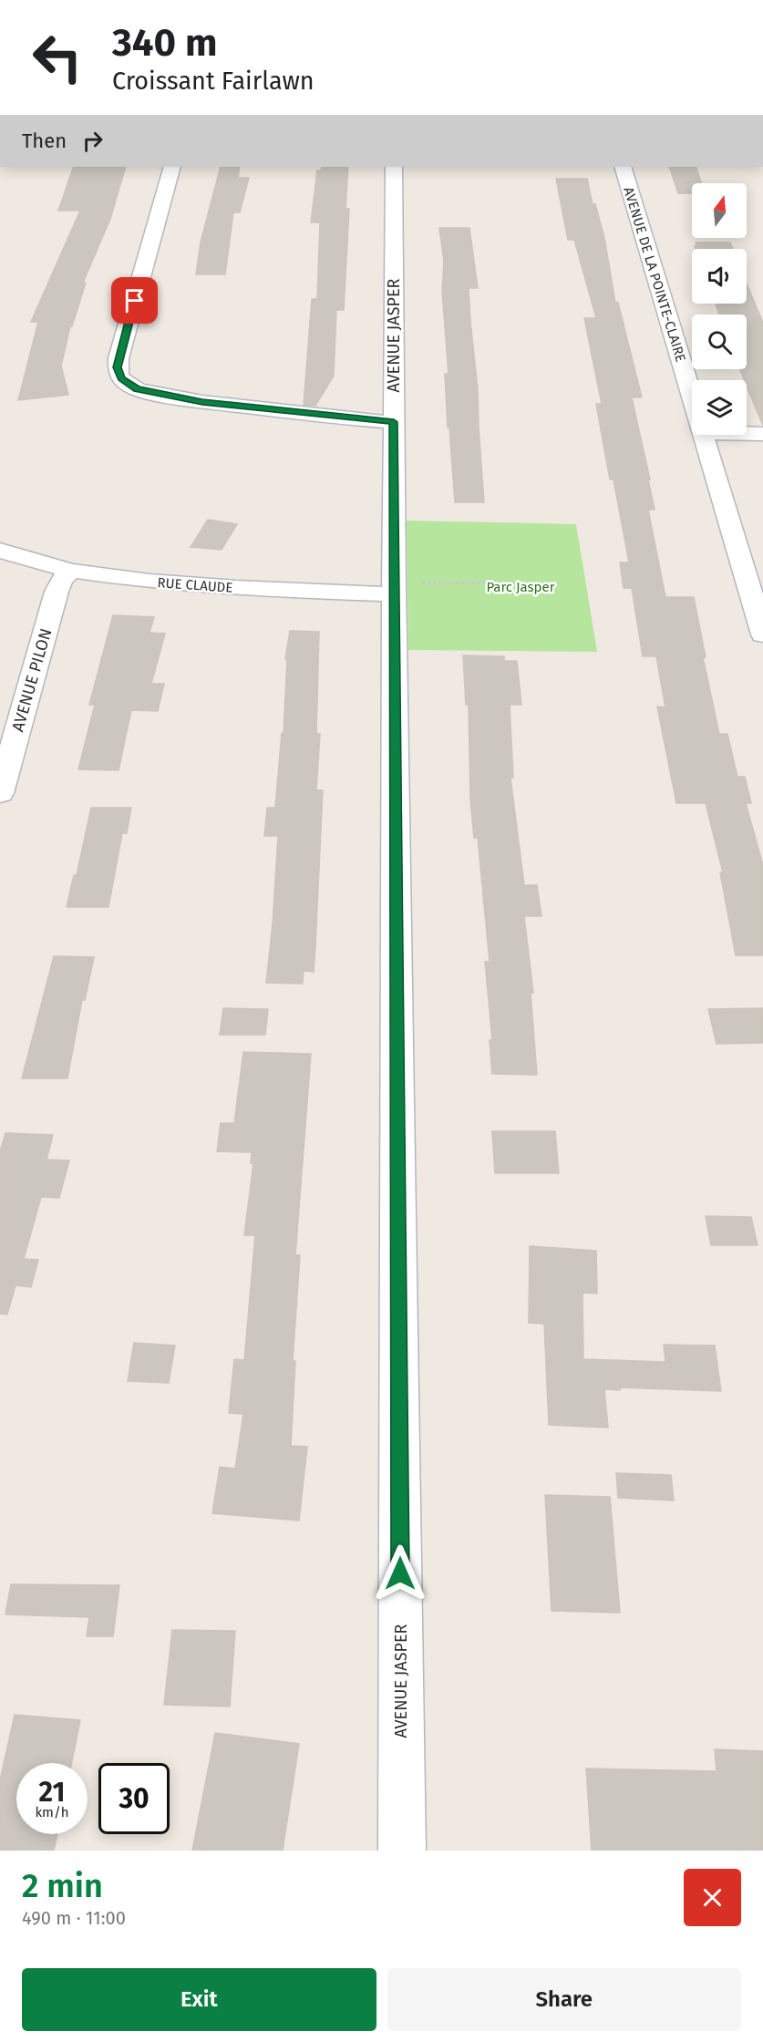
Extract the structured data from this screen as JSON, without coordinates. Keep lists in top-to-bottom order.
{
  "streets": {
    "street": [
      "AVENUE DE LA POINTE-CLAIRE",
      "AVENUE JASPER",
      "RUE CLAUDE",
      "AVENUE PILON"
    ]
  },
  "crossings": [
    ["AVENUE JASPER", "RUE CLAUDE"],
    ["RUE CLAUDE", "AVENUE PILON"]
  ],
  "parks": ["Parc Jasper"],
  "north": "top",
  "page": {
    "turn": ["340 m", "Croissant Fairlawn"],
    "then": "Then",
    "speed": "21 km/h",
    "limit": "30",
    "heading": ["2 min", "490 m · 11:00"],
    "buttons": ["Exit", "Share"]
  }
}
